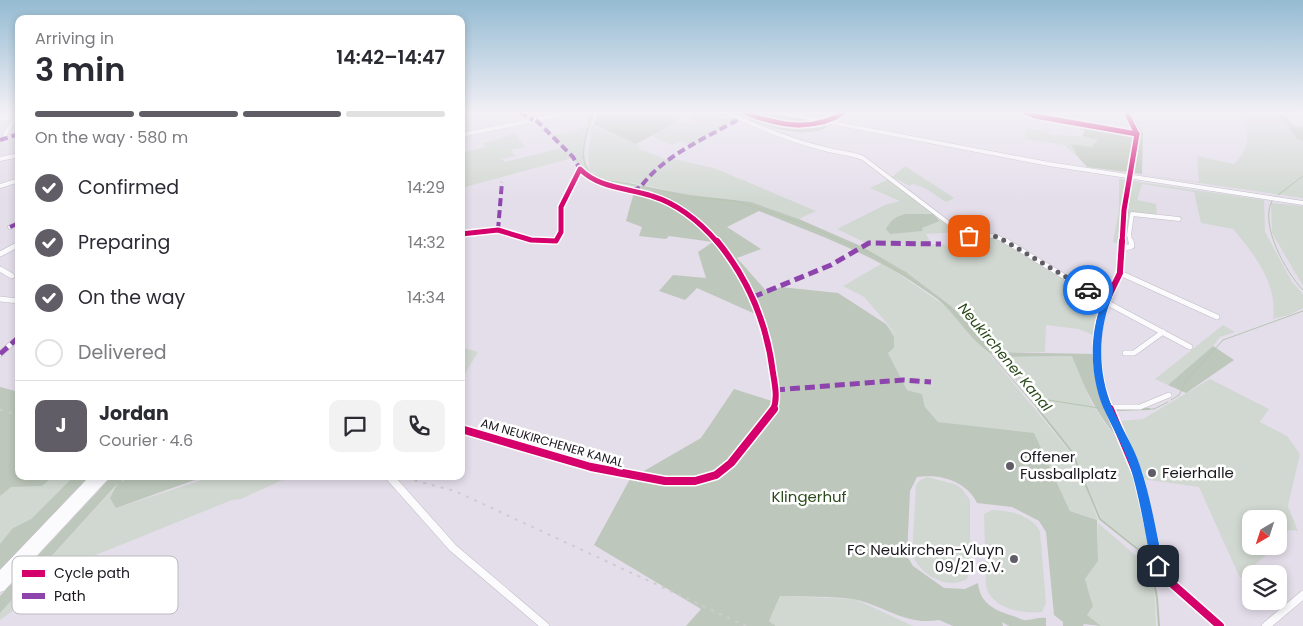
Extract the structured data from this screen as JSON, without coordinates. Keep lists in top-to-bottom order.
{
  "streets": {
    "street": ["AM NEUKIRCHENER KANAL"]
  },
  "water": ["Neukirchener Kanal"],
  "parks": ["Klingerhuf"],
  "places": ["Offener Fussballplatz", "Feierhalle", "FC Neukirchen-Vluyn 09/21 e.V."],
  "legend": ["Cycle path", "Path"],
  "north": "bottom left",
  "page": {
    "heading": ["3 min", "Arriving in", "14:42–14:47"],
    "panel": ["Jordan", "Courier · 4.6"],
    "bar": "On the way · 580 m",
    "list": [
      ["Confirmed", "14:29"],
      ["Preparing", "14:32"],
      ["On the way", "14:34"],
      "Delivered"
    ],
    "round": "J"
  }
}
